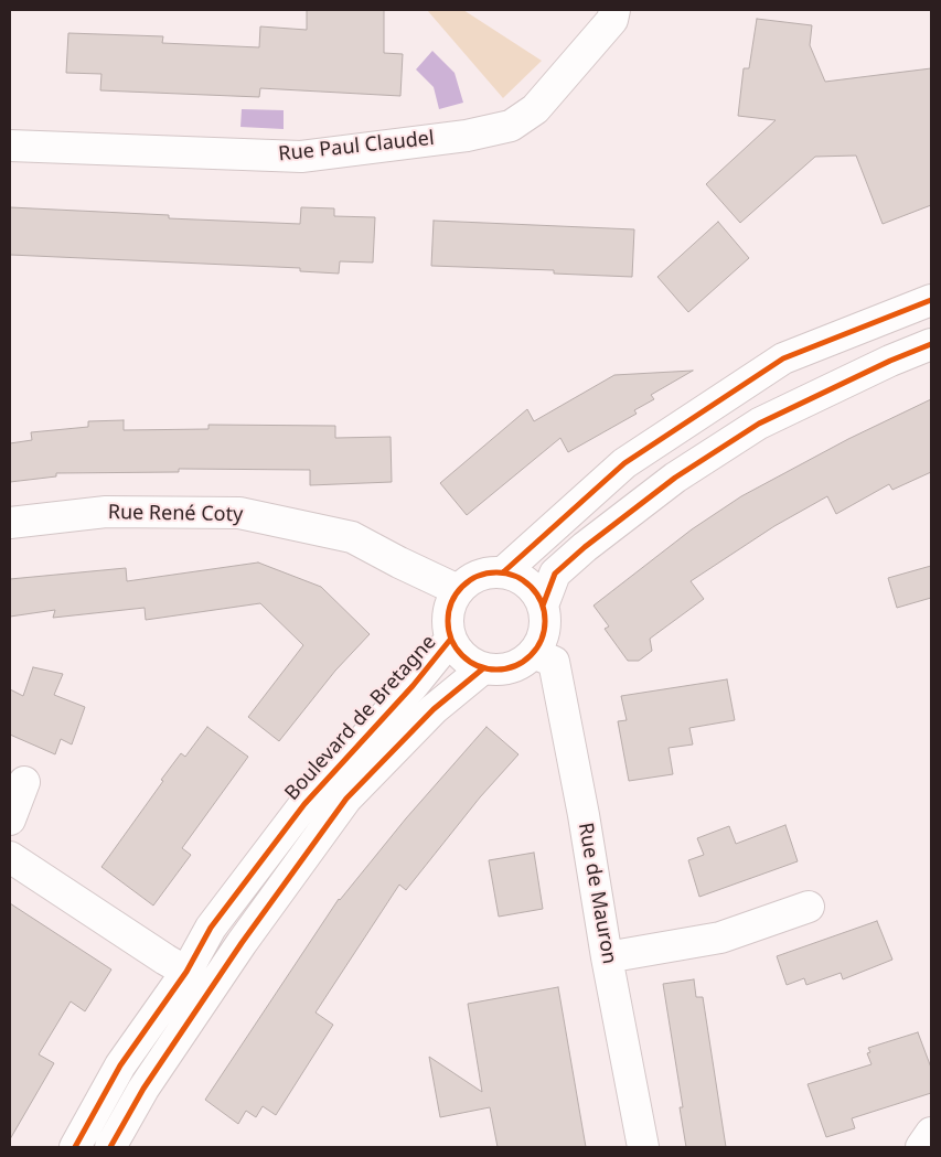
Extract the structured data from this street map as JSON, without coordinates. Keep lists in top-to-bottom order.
{
  "streets": {
    "main road": [
      "Rue Paul Claudel",
      "Rue René Coty",
      "Boulevard de Bretagne",
      "Rue de Mauron"
    ]
  },
  "crossings": [
    ["Rue René Coty", "Boulevard de Bretagne"],
    ["Rue René Coty", "Rue de Mauron"],
    ["Boulevard de Bretagne", "Rue de Mauron"]
  ]
}
